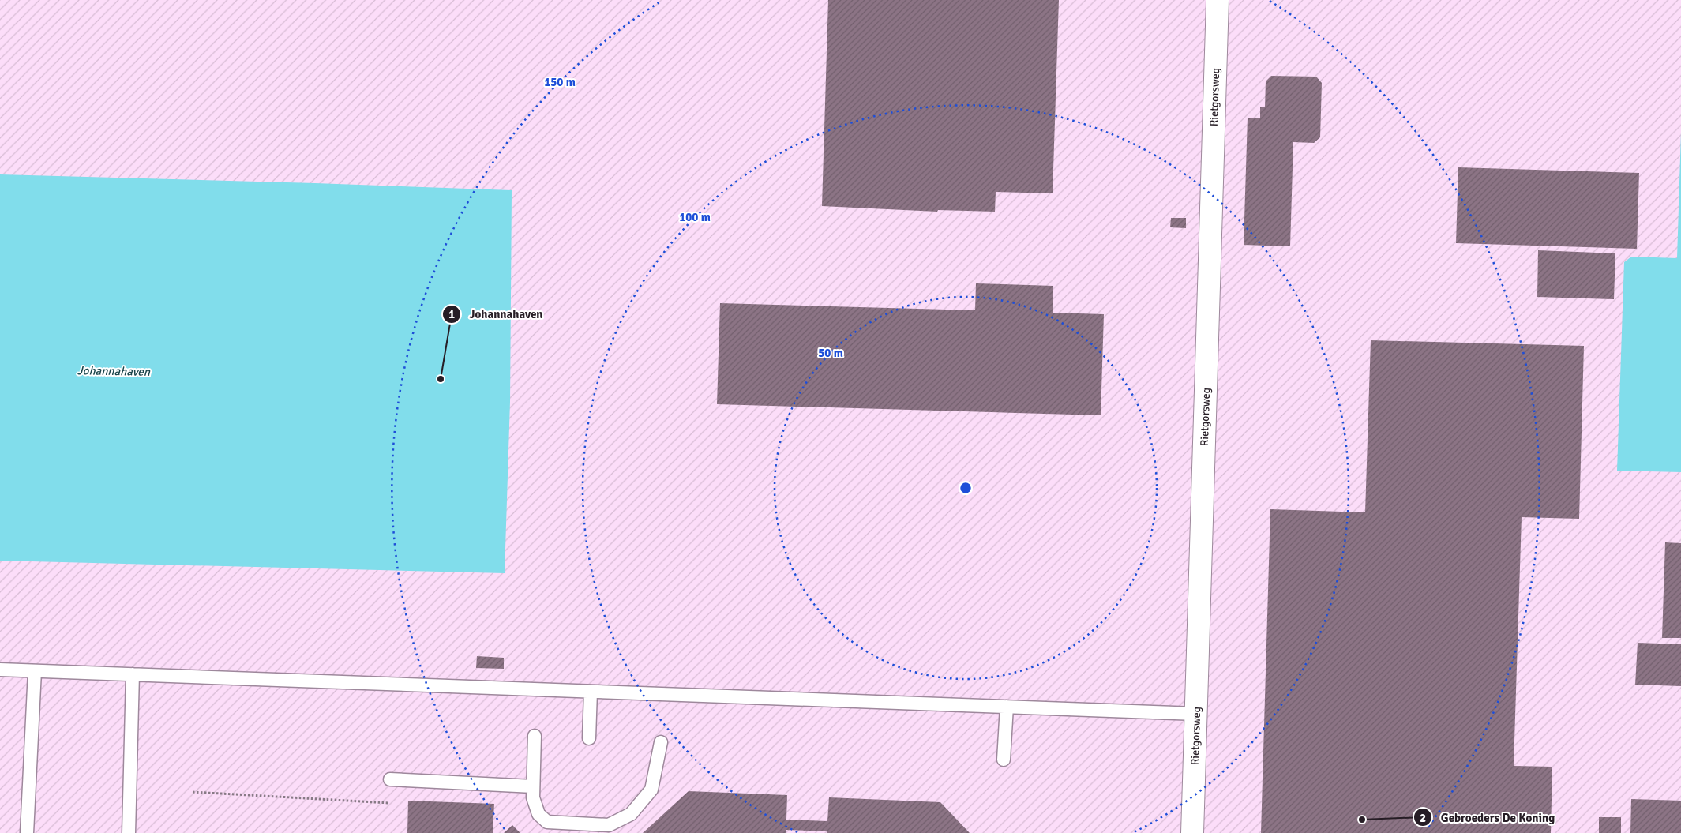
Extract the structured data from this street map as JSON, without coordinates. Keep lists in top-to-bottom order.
{
  "streets": {
    "street": ["Rietgorsweg"]
  },
  "water": ["Johannahaven"],
  "places": ["Johannahaven", "Gebroeders De Koning"],
  "rings": ["150 m", "100 m", "50 m"]
}
